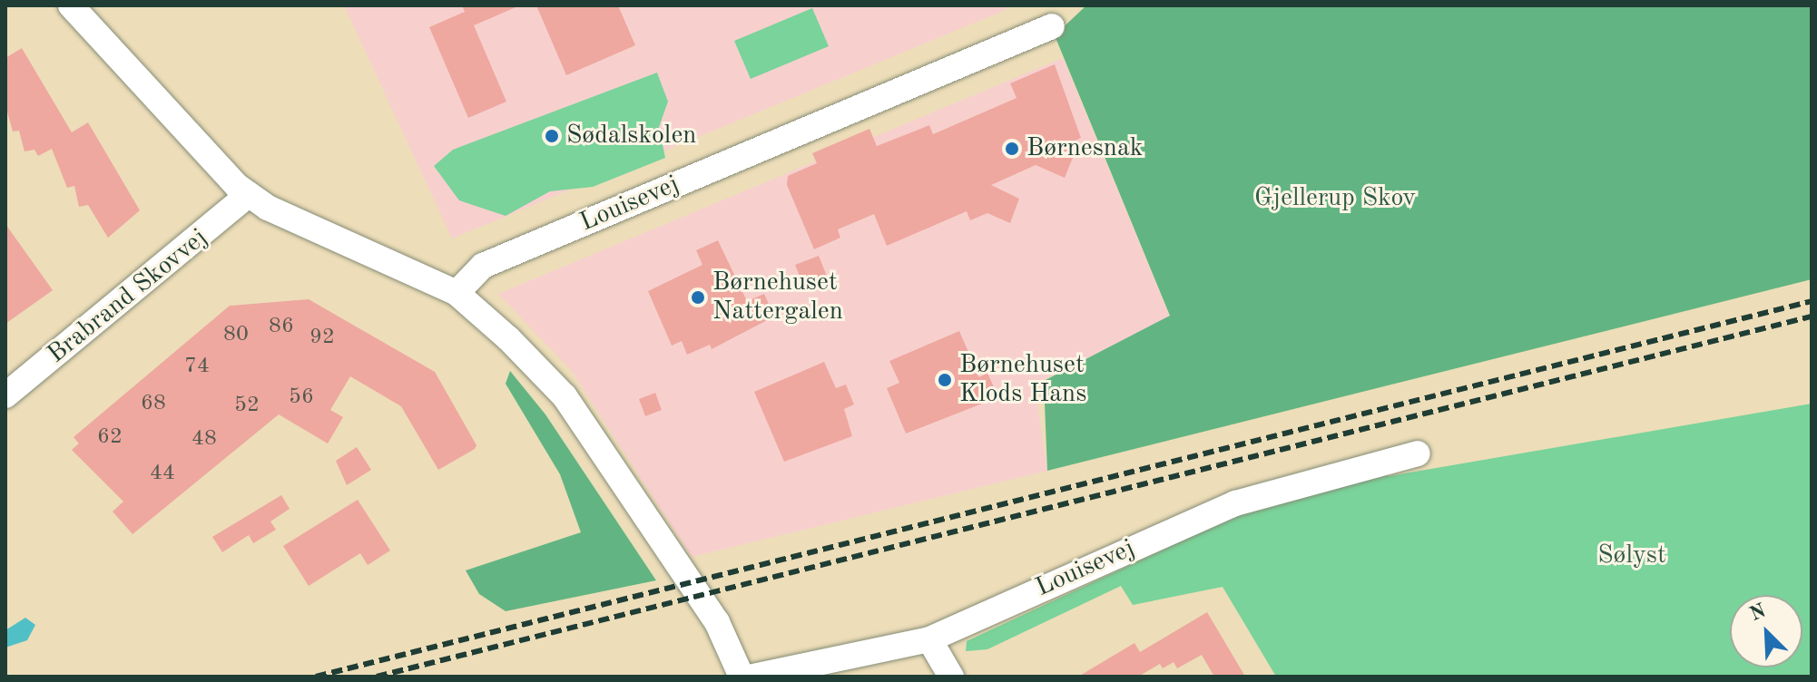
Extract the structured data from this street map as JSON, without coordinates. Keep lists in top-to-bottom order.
{
  "streets": {
    "street": ["Louisevej", "Brabrand Skovvej"]
  },
  "parks": ["Gjellerup Skov", "Sølyst"],
  "places": [
    "Sødalskolen",
    "Børnesnak",
    "Børnehuset Nattergalen",
    "Børnehuset Klods Hans"
  ],
  "house_numbers": [
    "86",
    "80",
    "92",
    "74",
    "56",
    "68",
    "52",
    "62",
    "48",
    "44"
  ],
  "north": "top left"
}
